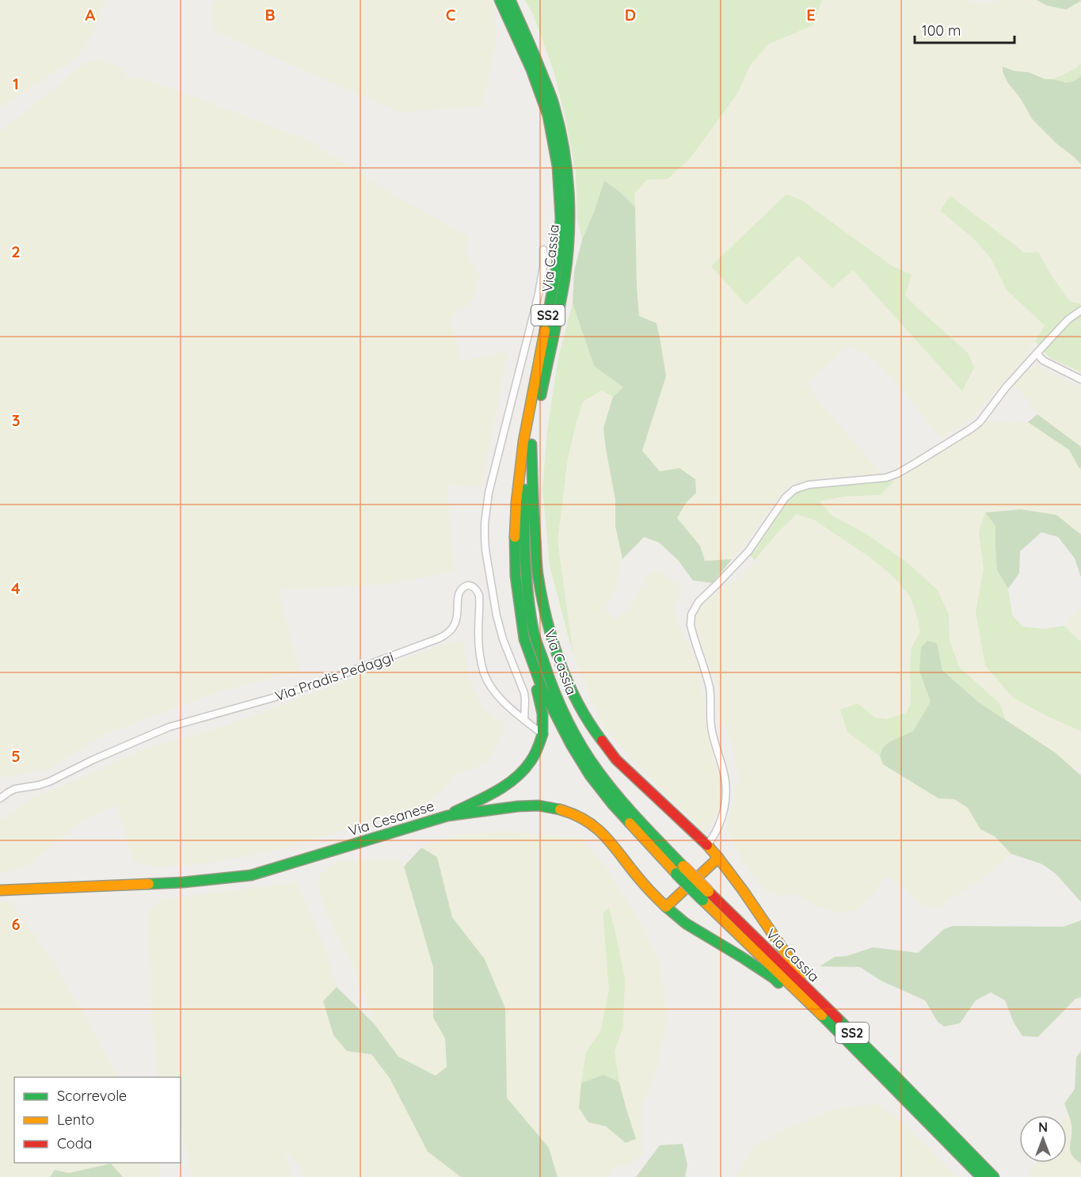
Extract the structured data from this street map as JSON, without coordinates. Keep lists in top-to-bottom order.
{
  "streets": {
    "main road": ["Via Cassia", "SS2", "Via Cesanese"],
    "street": ["Via Pradis Pedaggi"]
  },
  "crossings": [
    ["Via Cassia", "Via Cesanese"]
  ],
  "legend": ["Scorrevole", "Lento", "Coda"],
  "scale_bar": "100 m",
  "north": "top",
  "grid": {
    "columns": [
      "A",
      "B",
      "C",
      "D",
      "E"
    ],
    "rows": [
      "1",
      "2",
      "3",
      "4",
      "5",
      "6"
    ]
  }
}
